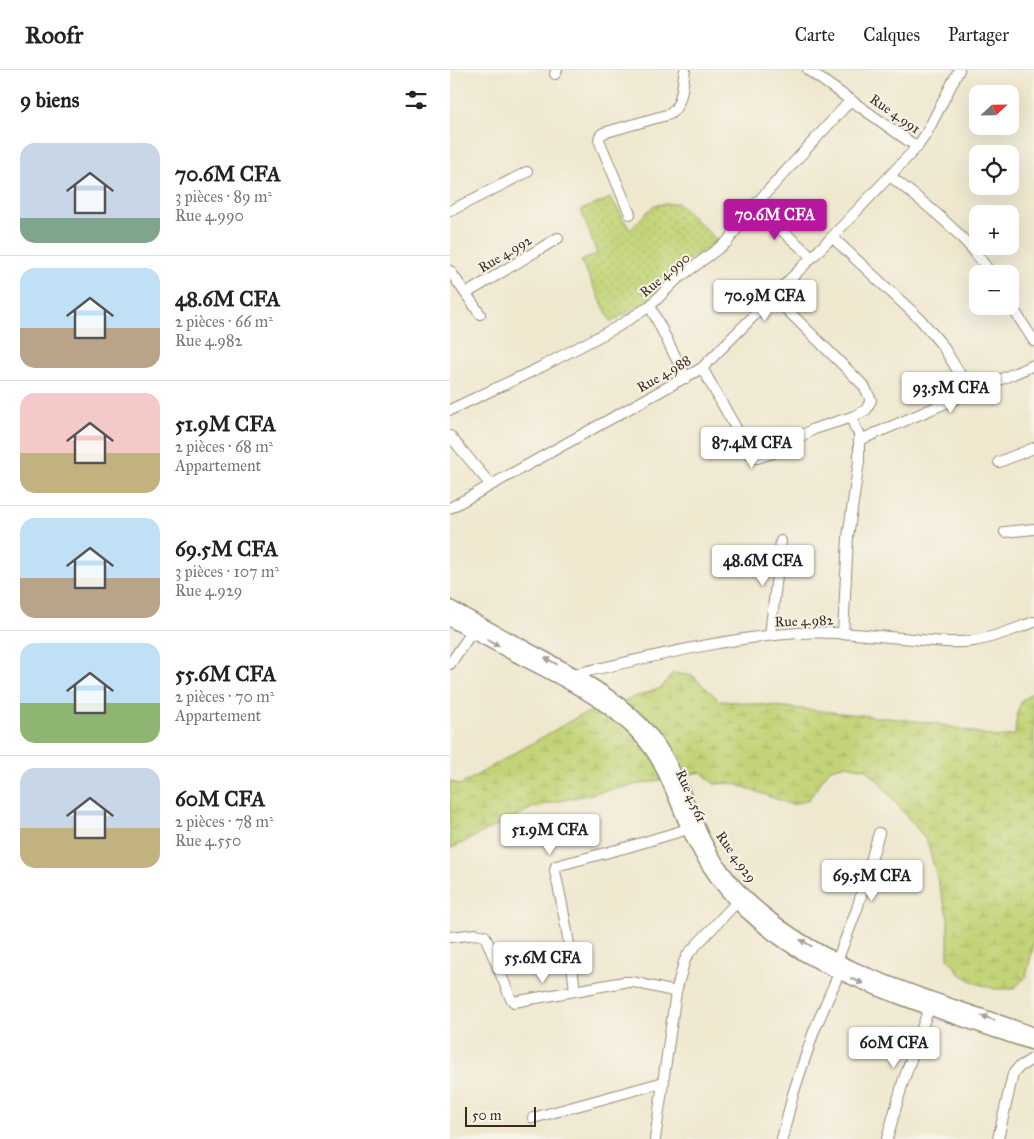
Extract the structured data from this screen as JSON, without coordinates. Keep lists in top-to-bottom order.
{
  "streets": {
    "main road": ["Rue 4.561", "Rue 4.929"],
    "street": [
      "Rue 4.991",
      "Rue 4.992",
      "Rue 4.990",
      "Rue 4.988",
      "Rue 4.982"
    ]
  },
  "crossings": [
    ["Rue 4.991", "Rue 4.990"],
    ["Rue 4.991", "Rue 4.988"],
    ["Rue 4.982", "Rue 4.929"],
    ["Rue 4.561", "Rue 4.929"]
  ],
  "one_way": ["Rue 4.561", "Rue 4.929"],
  "scale_bar": "50 m",
  "north": "right",
  "page": {
    "header": "Roofr",
    "nav": ["Carte", "Calques", "Partager"],
    "heading": "9 biens",
    "map_buttons": ["+", "−"],
    "list": [
      {
        "name": "70.6M CFA",
        "note": "3 pièces · 89 m² · Rue 4.990"
      },
      {
        "name": "48.6M CFA",
        "note": "2 pièces · 66 m² · Rue 4.982"
      },
      {
        "name": "51.9M CFA",
        "note": "2 pièces · 68 m² · Appartement"
      },
      {
        "name": "69.5M CFA",
        "note": "3 pièces · 107 m² · Rue 4.929"
      },
      {
        "name": "55.6M CFA",
        "note": "2 pièces · 70 m² · Appartement"
      },
      {
        "name": "60M CFA",
        "note": "2 pièces · 78 m² · Rue 4.550"
      }
    ],
    "price": [
      "70.6M CFA",
      "70.9M CFA",
      "93.5M CFA",
      "87.4M CFA",
      "48.6M CFA",
      "51.9M CFA",
      "69.5M CFA",
      "55.6M CFA",
      "60M CFA"
    ],
    "scale": "50 m"
  }
}
